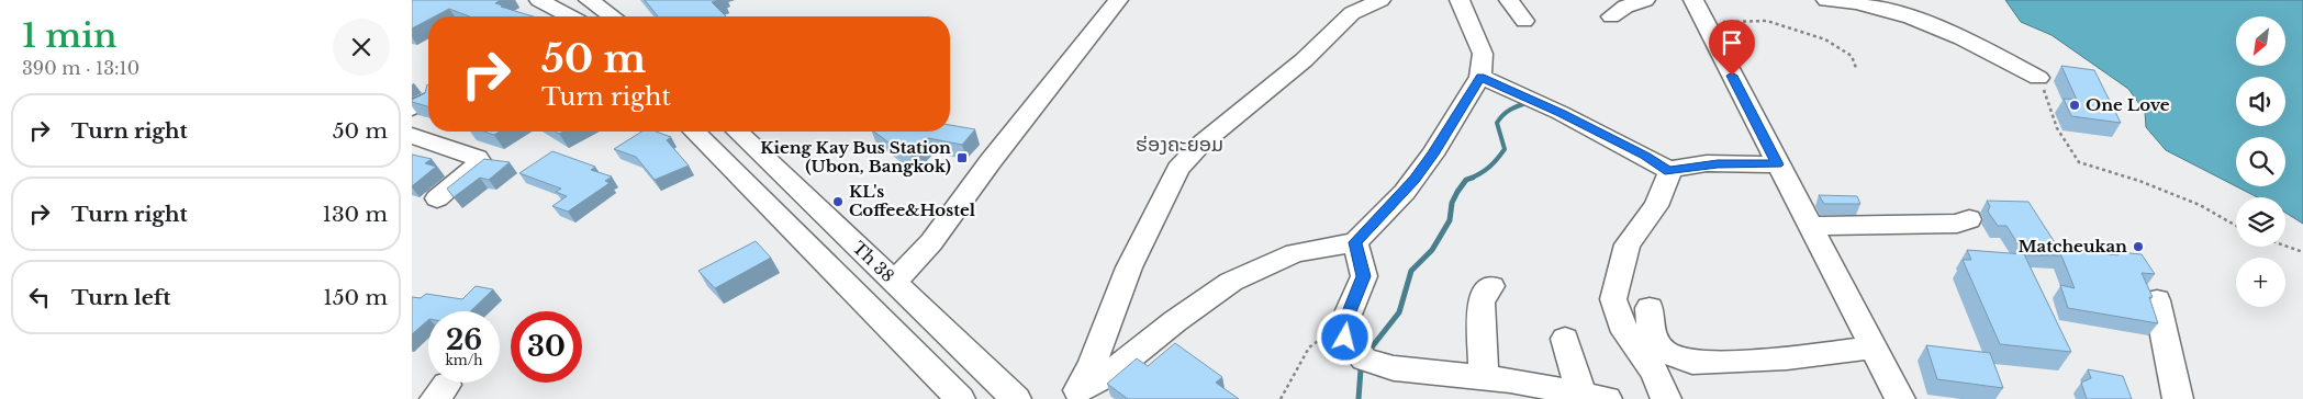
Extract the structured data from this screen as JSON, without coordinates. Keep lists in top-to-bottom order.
{
  "streets": {
    "street": ["Th 38"]
  },
  "districts": ["ຮ່ອງຄະຍອມ"],
  "places": {
    "other": ["One Love", "KL's Coffee&Hostel", "Matcheukan"],
    "transit": ["Kieng Kay Bus Station (Ubon, Bangkok)"]
  },
  "north": "bottom left",
  "page": {
    "heading": ["1 min", "390 m · 13:10"],
    "map_buttons": "+",
    "turn": ["50 m", "Turn right"],
    "list": [
      {
        "name": "Turn right",
        "value": "50 m"
      },
      {
        "name": "Turn right",
        "value": "130 m"
      },
      {
        "name": "Turn left",
        "value": "150 m"
      }
    ],
    "speed": "26 km/h",
    "limit": "30"
  }
}
